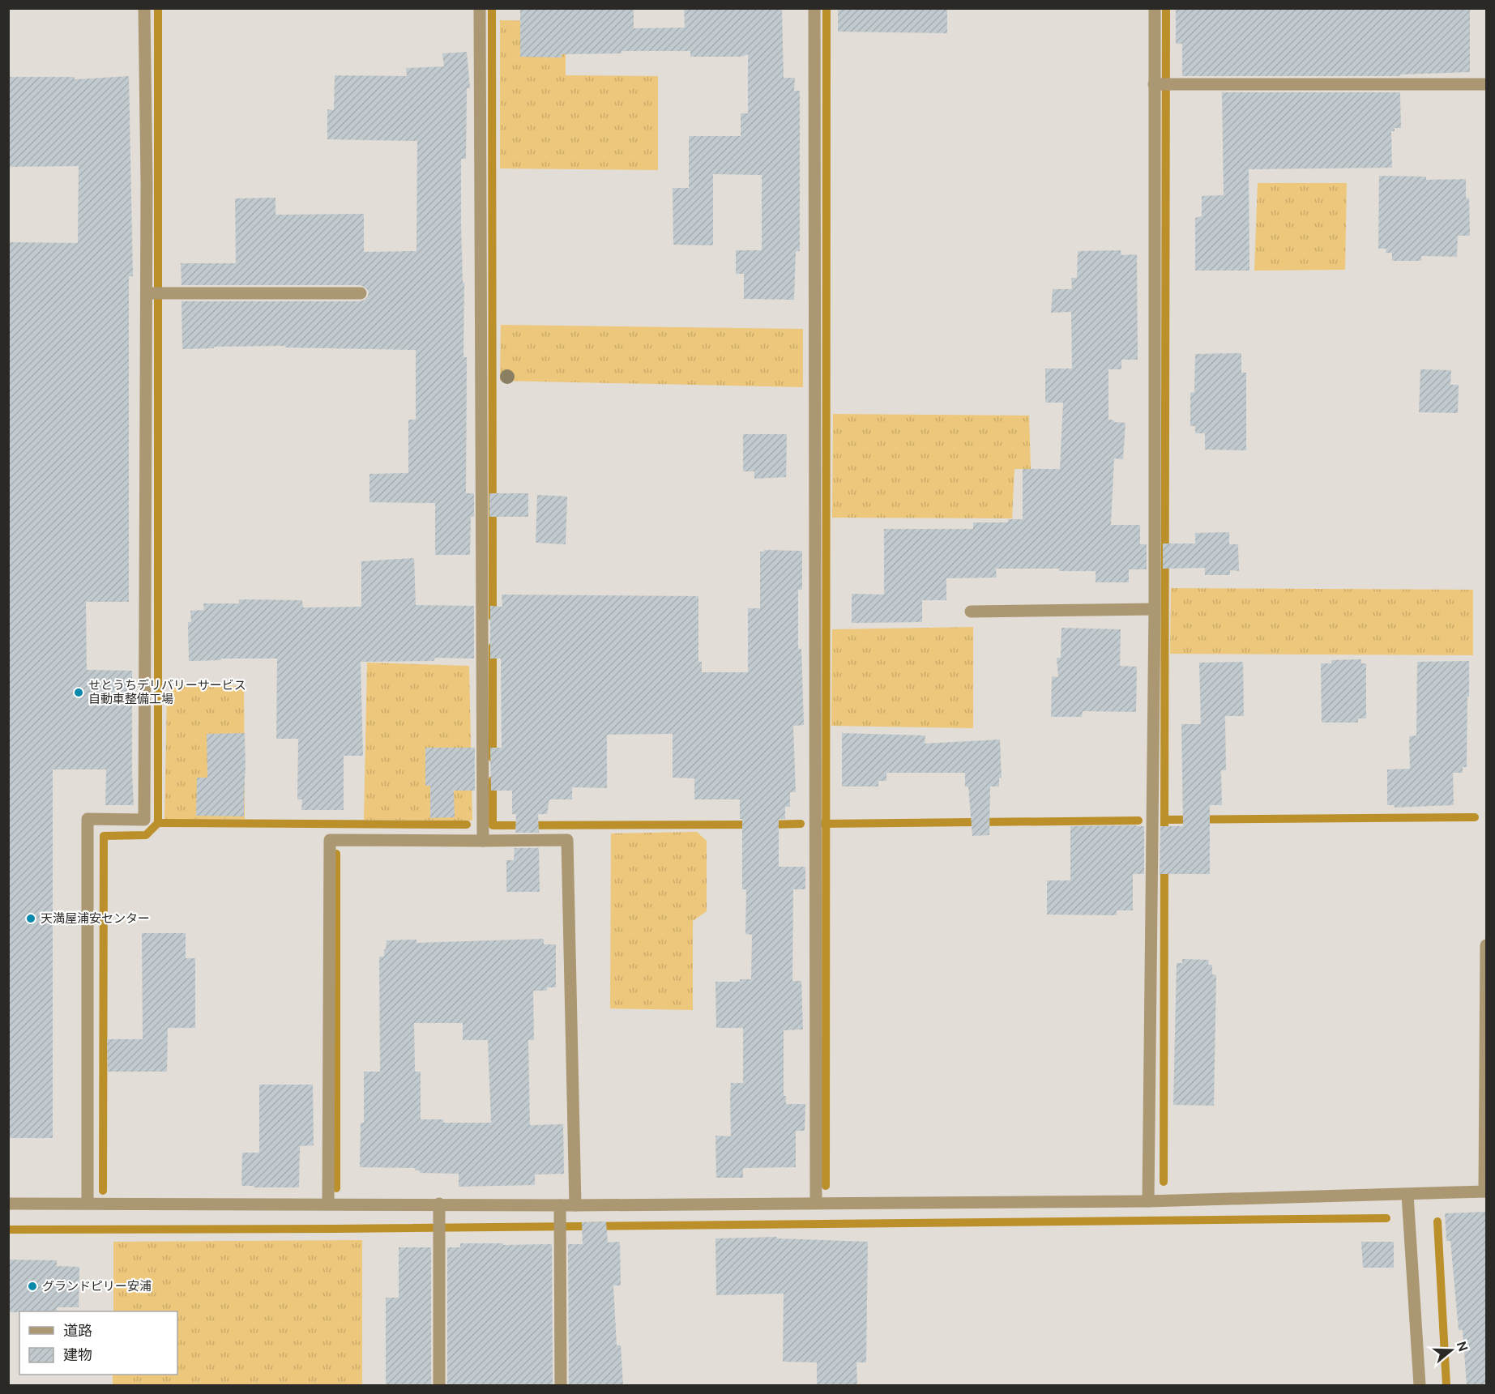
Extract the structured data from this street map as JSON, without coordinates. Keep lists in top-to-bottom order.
{
  "places": ["せとうちデリバリーサービス 自動車整備工場", "天満屋浦安センター", "グランドピリー安浦"],
  "legend": ["道路", "建物"],
  "north": "right"
}
